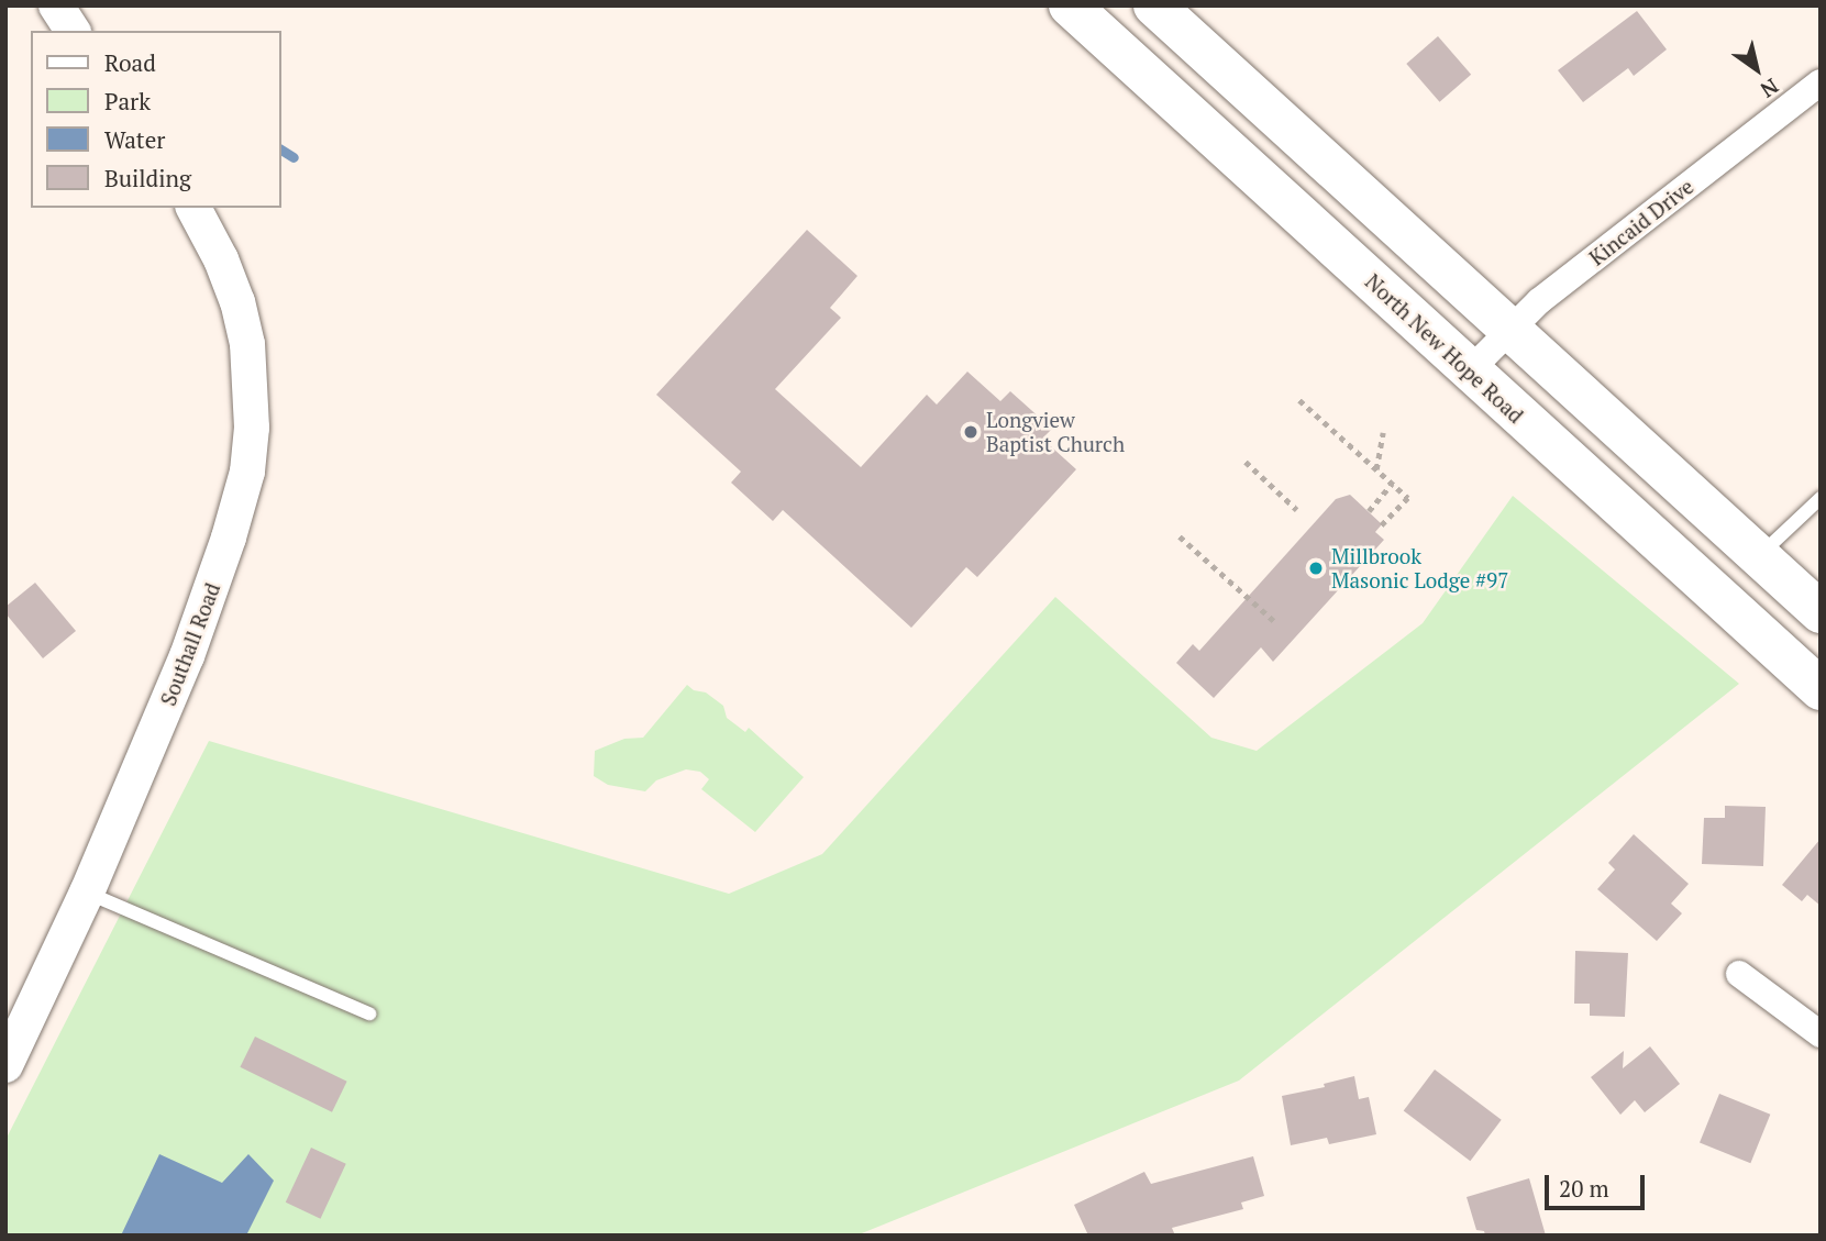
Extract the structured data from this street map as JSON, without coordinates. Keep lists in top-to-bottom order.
{
  "streets": {
    "main road": ["North New Hope Road"],
    "street": ["Kincaid Drive", "Southall Road"]
  },
  "crossings": [
    ["Kincaid Drive", "North New Hope Road"]
  ],
  "places": ["Longview Baptist Church", "Millbrook Masonic Lodge #97"],
  "legend": [
    "Road",
    "Park",
    "Water",
    "Building"
  ],
  "scale_bar": "20 m",
  "north": "bottom right"
}
